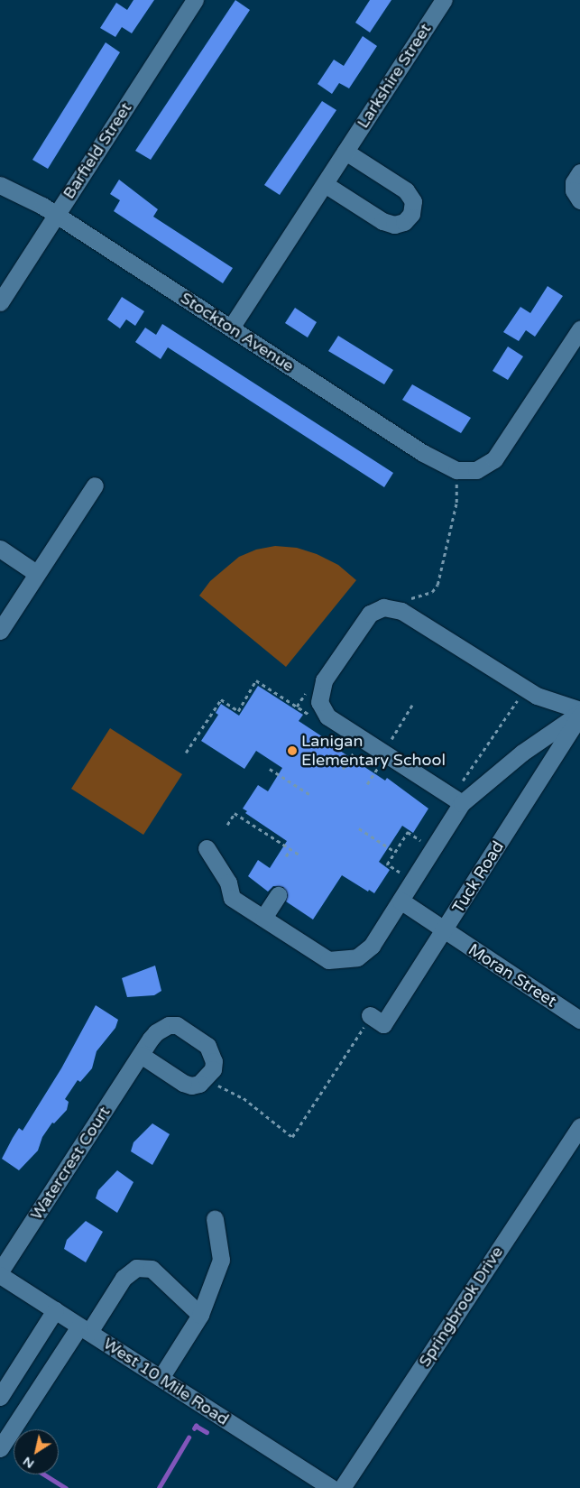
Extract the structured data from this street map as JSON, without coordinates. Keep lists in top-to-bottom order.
{
  "streets": {
    "street": [
      "Larkshire Street",
      "Barfield Street",
      "Stockton Avenue",
      "Tuck Road",
      "Moran Street",
      "Watercrest Court",
      "Springbrook Drive",
      "West 10 Mile Road"
    ]
  },
  "crossings": [
    ["Larkshire Street", "Stockton Avenue"],
    ["Barfield Street", "Stockton Avenue"],
    ["Tuck Road", "Moran Street"]
  ],
  "places": ["Lanigan Elementary School"],
  "north": "bottom left"
}
